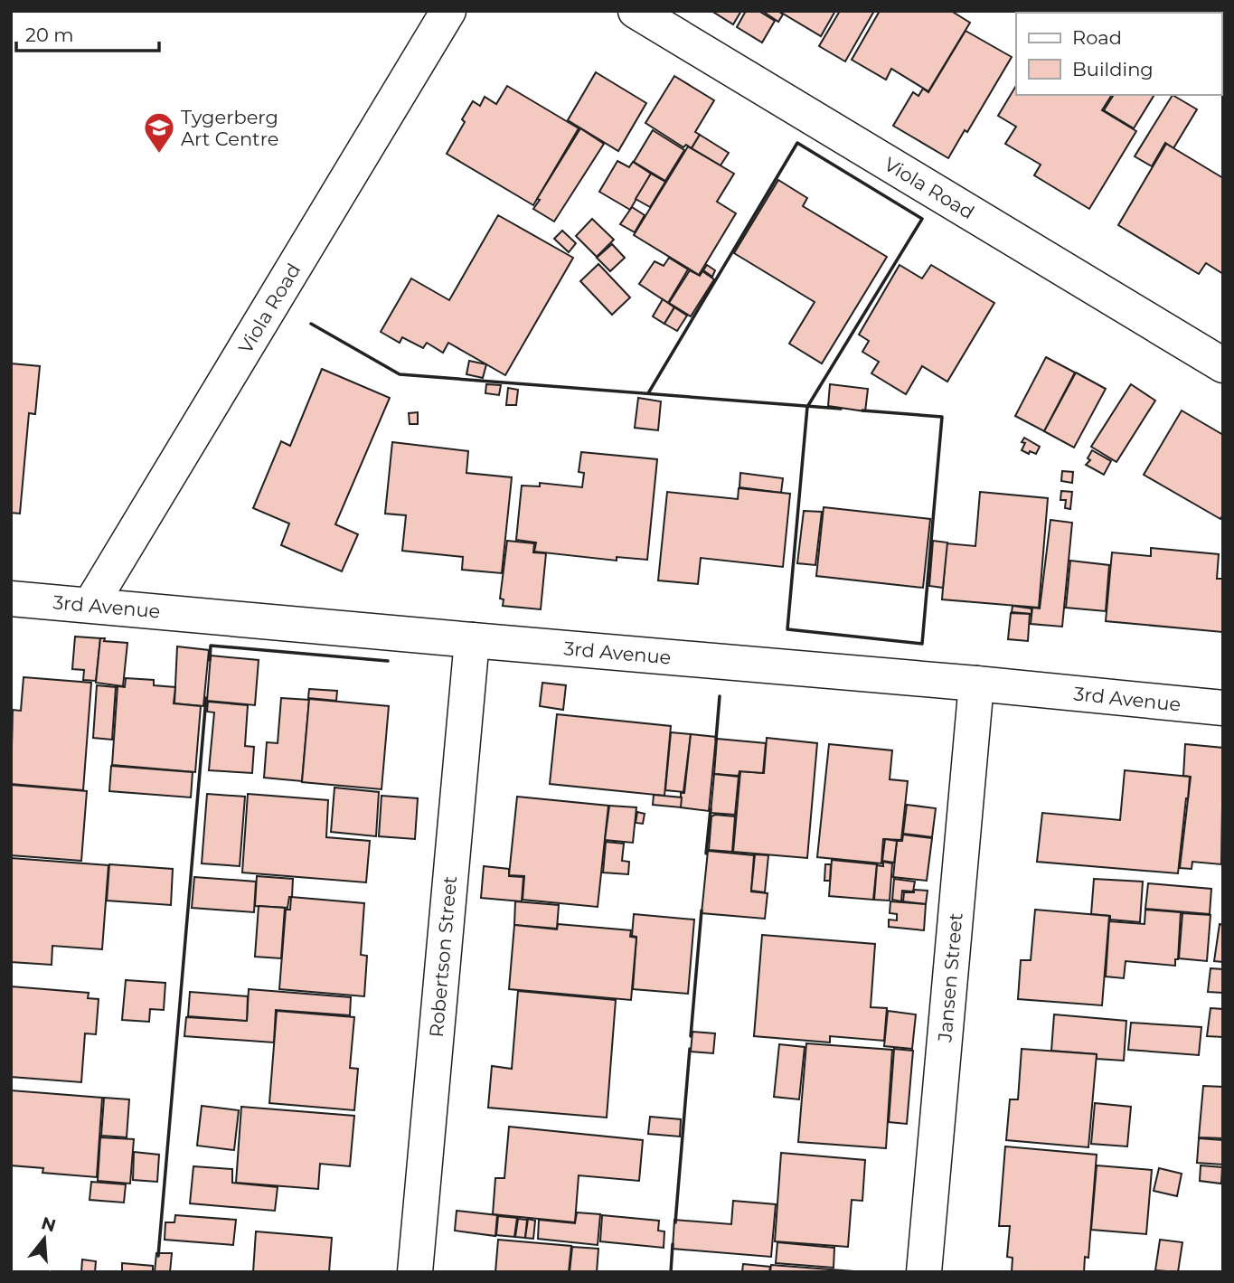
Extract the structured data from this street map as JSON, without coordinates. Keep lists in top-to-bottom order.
{
  "streets": {
    "street": [
      "Viola Road",
      "3rd Avenue",
      "Robertson Street",
      "Jansen Street"
    ]
  },
  "crossings": [
    ["Viola Road", "3rd Avenue"],
    ["3rd Avenue", "Robertson Street"],
    ["3rd Avenue", "Jansen Street"]
  ],
  "places": {
    "school or university": ["Tygerberg Art Centre"]
  },
  "legend": ["Road", "Building"],
  "scale_bar": "20 m",
  "north": "top"
}
